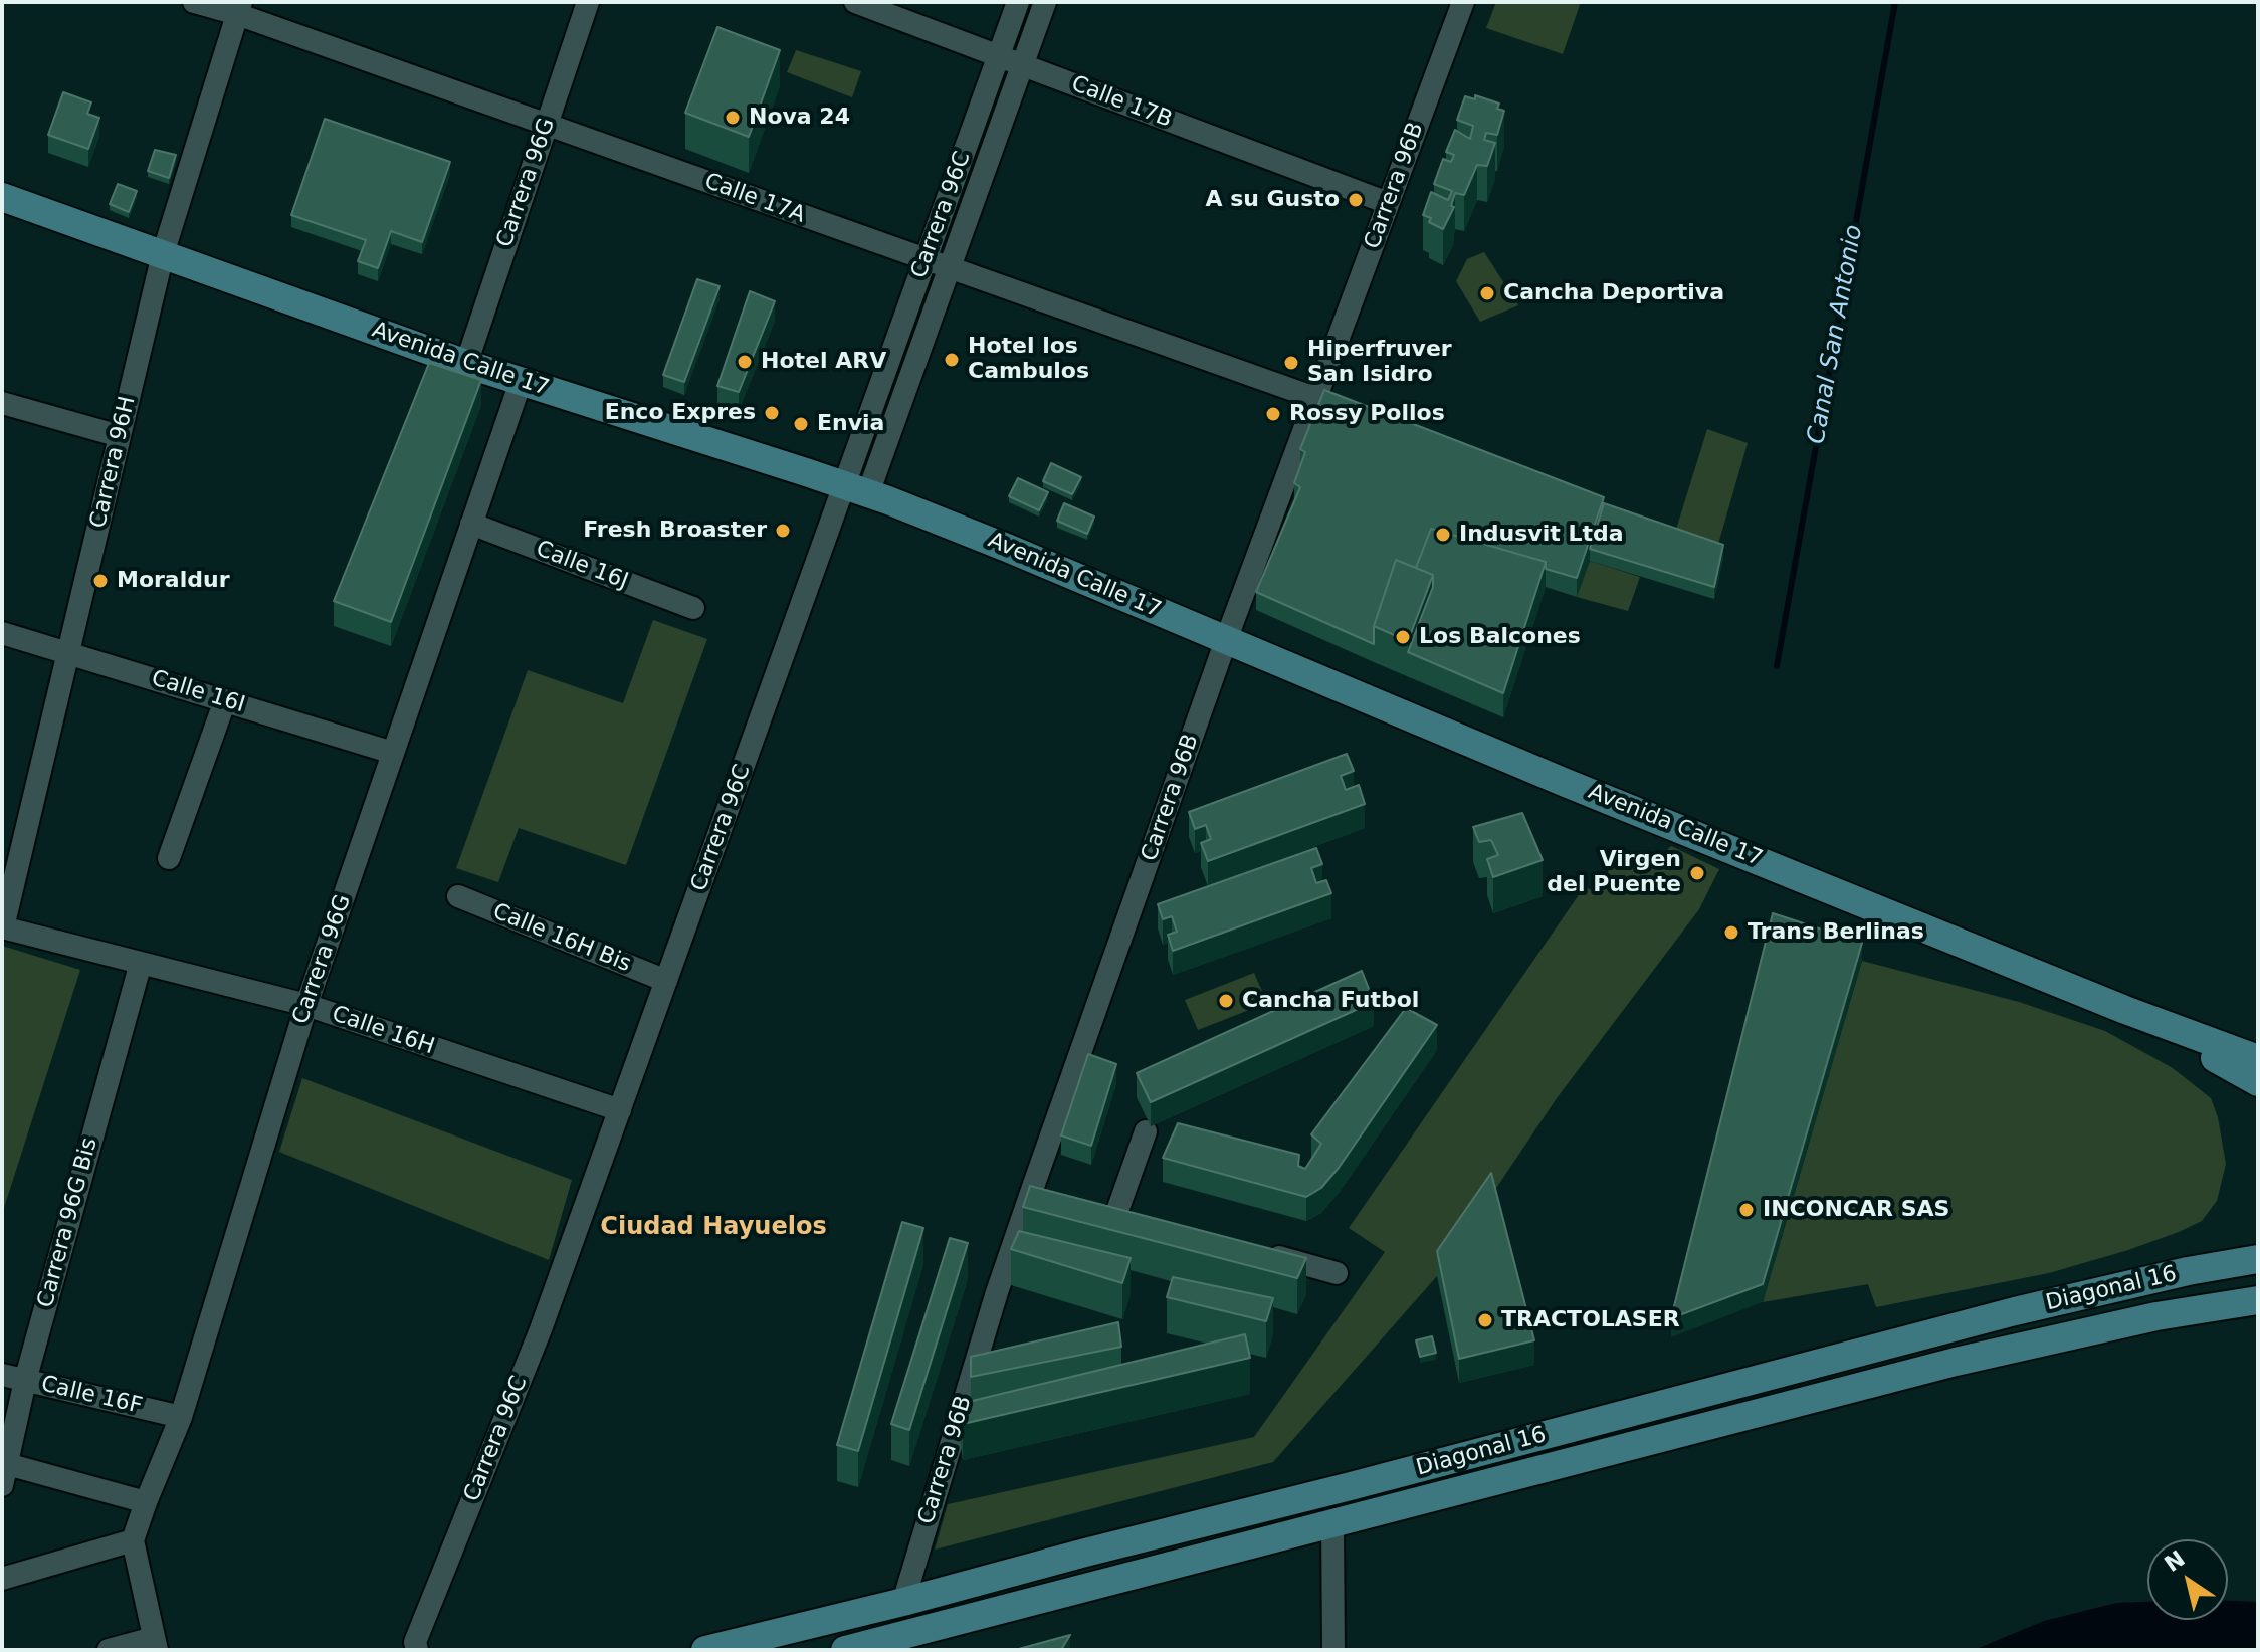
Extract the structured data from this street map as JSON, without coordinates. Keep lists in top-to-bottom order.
{
  "streets": {
    "main road": ["Avenida Calle 17", "Diagonal 16"],
    "street": [
      "Calle 17B",
      "Carrera 96G",
      "Carrera 96B",
      "Calle 17A",
      "Carrera 96C",
      "Carrera 96H",
      "Calle 16J",
      "Calle 16I",
      "Calle 16H Bis",
      "Calle 16H",
      "Carrera 96G Bis",
      "Calle 16F"
    ]
  },
  "crossings": [
    ["Calle 17B", "Carrera 96B"],
    ["Calle 17B", "Carrera 96C"],
    ["Carrera 96G", "Calle 17A"],
    ["Carrera 96G", "Avenida Calle 17"],
    ["Carrera 96G", "Calle 16J"],
    ["Carrera 96G", "Calle 16I"],
    ["Carrera 96G", "Calle 16H"],
    ["Carrera 96G", "Calle 16F"],
    ["Carrera 96B", "Calle 17A"],
    ["Carrera 96B", "Avenida Calle 17"],
    ["Carrera 96B", "Diagonal 16"],
    ["Calle 17A", "Carrera 96C"],
    ["Calle 17A", "Carrera 96H"],
    ["Carrera 96C", "Avenida Calle 17"],
    ["Carrera 96C", "Calle 16H Bis"],
    ["Carrera 96C", "Calle 16H"],
    ["Avenida Calle 17", "Carrera 96H"],
    ["Carrera 96H", "Calle 16I"],
    ["Carrera 96H", "Calle 16H"],
    ["Calle 16H", "Carrera 96G Bis"],
    ["Carrera 96G Bis", "Calle 16F"]
  ],
  "districts": ["Ciudad Hayuelos"],
  "water": ["Canal San Antonio"],
  "places": [
    "Nova 24",
    "A su Gusto",
    "Cancha Deportiva",
    "Hotel los Cambulos",
    "Hotel ARV",
    "Hiperfruver San Isidro",
    "Enco Expres",
    "Rossy Pollos",
    "Envia",
    "Fresh Broaster",
    "Indusvit Ltda",
    "Moraldur",
    "Los Balcones",
    "Virgen del Puente",
    "Trans Berlinas",
    "Cancha Futbol",
    "INCONCAR SAS",
    "TRACTOLASER"
  ],
  "north": "top left"
}
